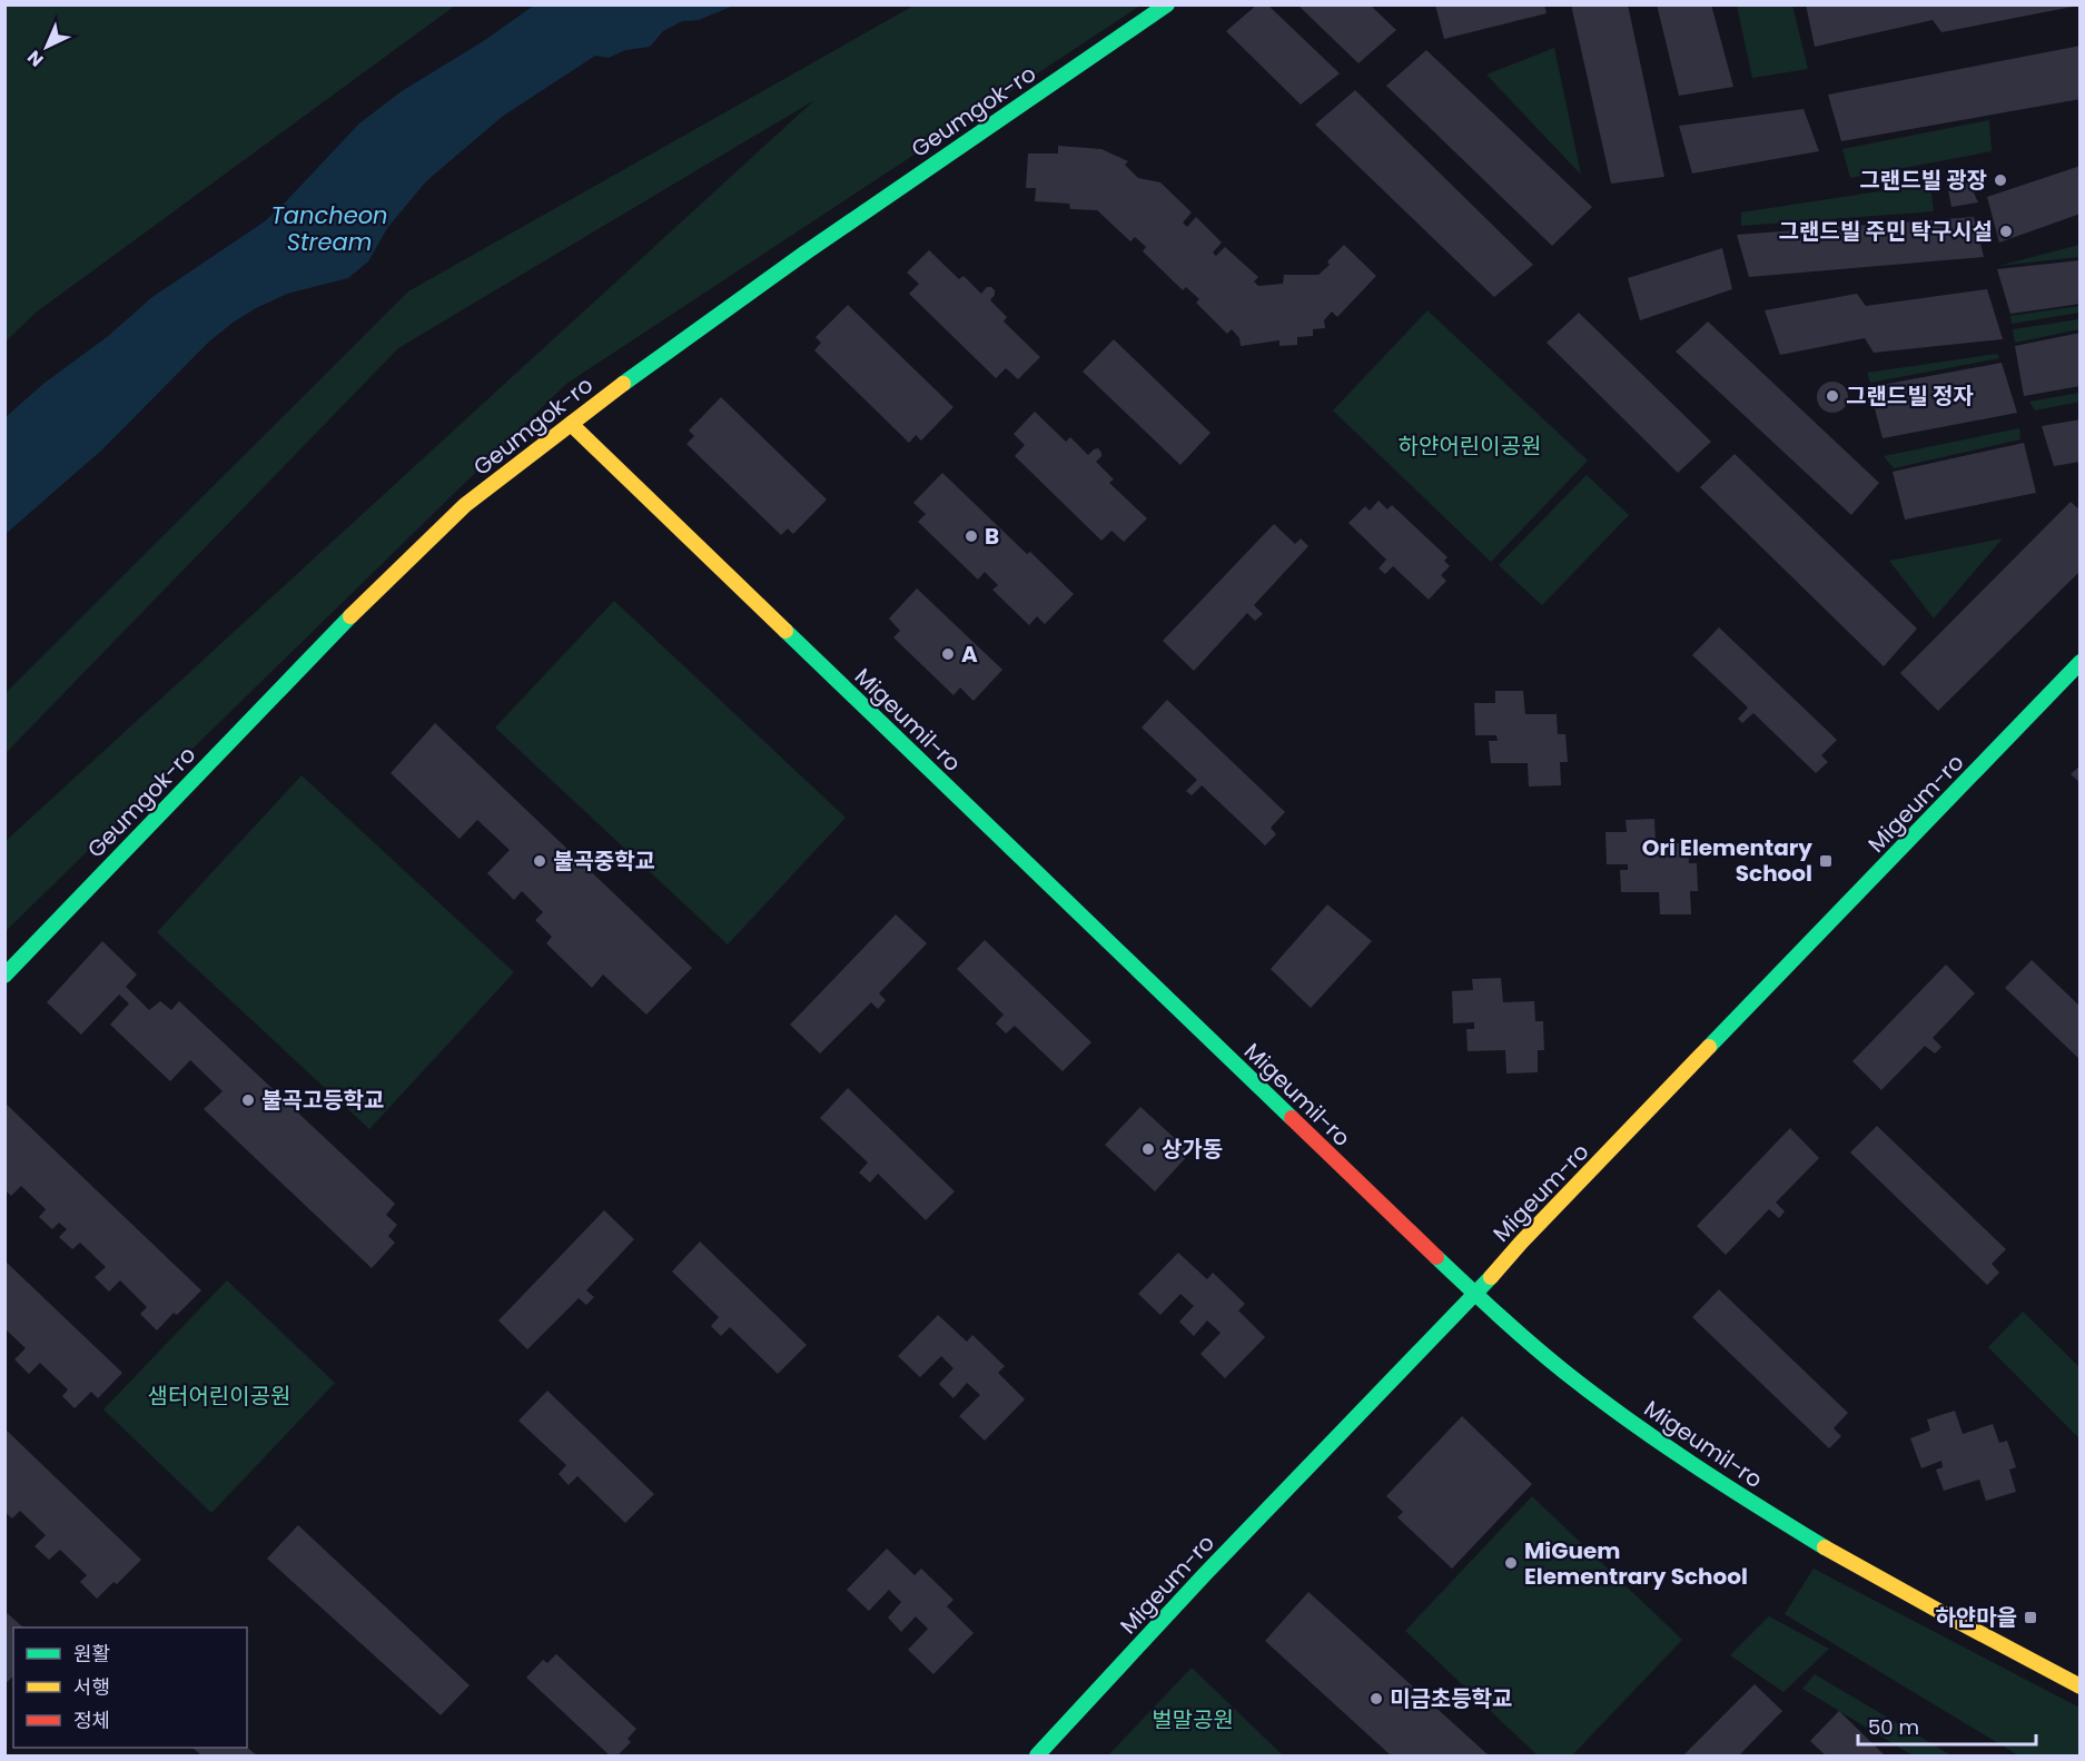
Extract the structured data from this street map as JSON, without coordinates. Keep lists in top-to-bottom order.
{
  "streets": {
    "main road": ["Geumgok-ro", "Migeumil-ro", "Migeum-ro"]
  },
  "crossings": [
    ["Geumgok-ro", "Migeumil-ro"],
    ["Migeumil-ro", "Migeum-ro"]
  ],
  "water": ["Tancheon Stream"],
  "parks": ["하얀어린이공원", "샘터어린이공원", "벌말공원"],
  "places": {
    "other": [
      "그랜드빌 광장",
      "그랜드빌 주민 탁구시설",
      "그랜드빌 정자",
      "B",
      "A",
      "불곡중학교",
      "불곡고등학교",
      "상가동",
      "MiGuem Elementrary School",
      "미금초등학교"
    ],
    "transit": ["Ori Elementary School", "하얀마을"]
  },
  "legend": ["원활", "서행", "정체"],
  "scale_bar": "50 m",
  "north": "bottom left"
}
